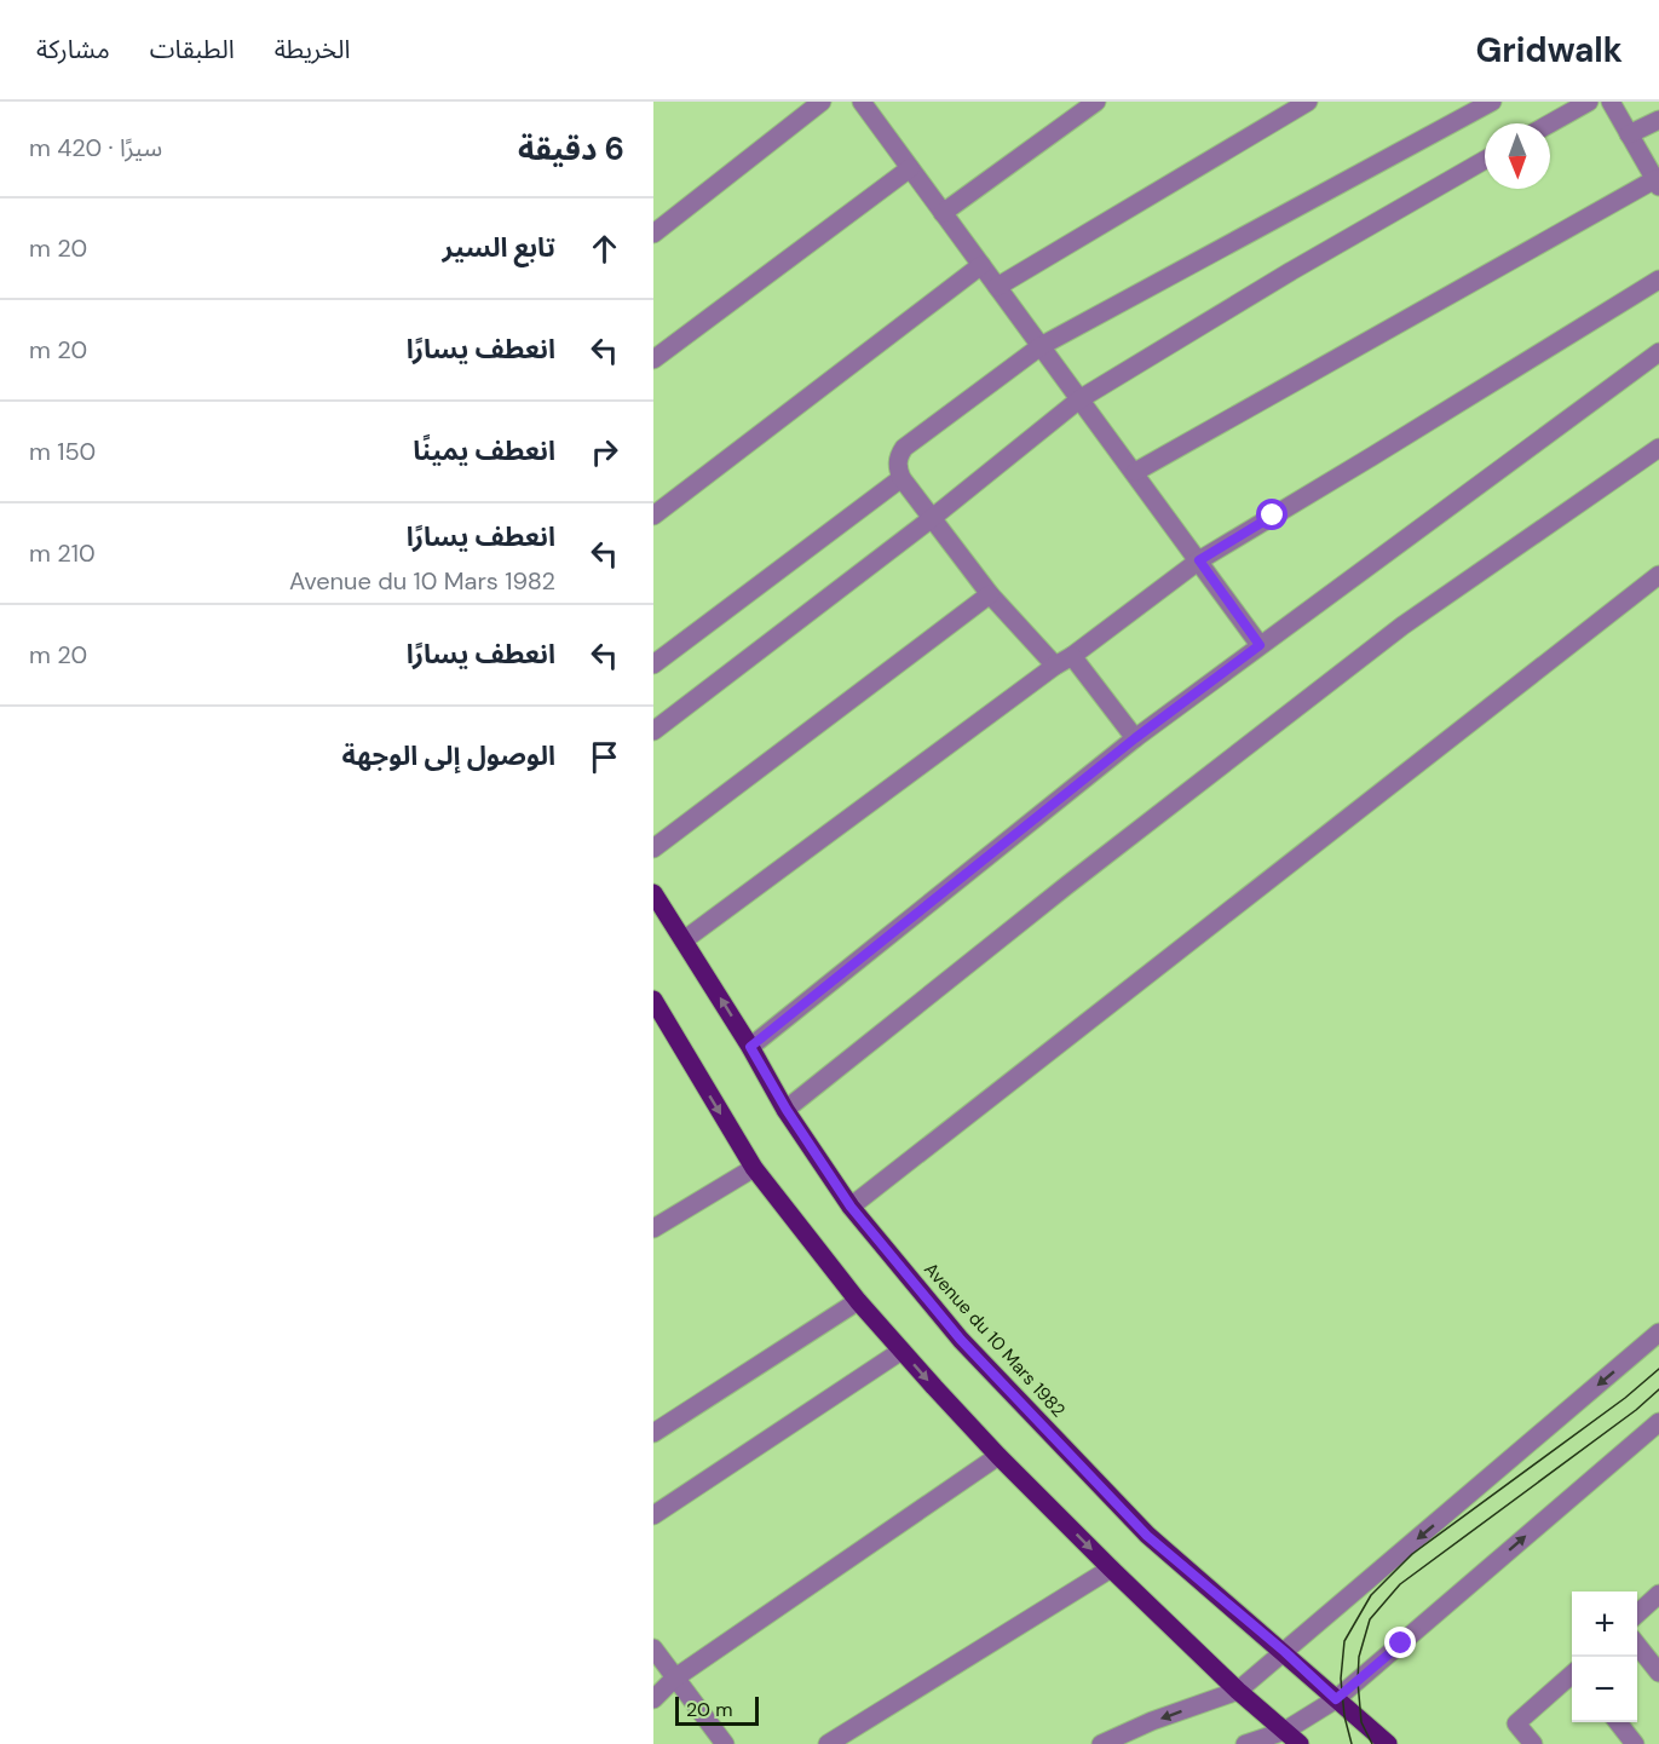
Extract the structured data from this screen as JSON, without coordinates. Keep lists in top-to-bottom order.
{
  "streets": {
    "main road": ["Avenue du 10 Mars 1982"]
  },
  "scale_bar": "20 m",
  "north": "bottom",
  "page": {
    "header": "Gridwalk",
    "nav": ["الخريطة", "الطبقات", "مشاركة"],
    "heading": ["6 دقيقة", "سيرًا · 420 m"],
    "list": [
      ["تابع السير", "20 m"],
      ["انعطف يسارًا", "20 m"],
      ["انعطف يمينًا", "150 m"],
      ["انعطف يسارًا", "Avenue du 10 Mars 1982", "210 m"],
      ["انعطف يسارًا", "20 m"],
      "الوصول إلى الوجهة"
    ],
    "map_buttons": ["+", "−"],
    "scale": "20 m"
  }
}
